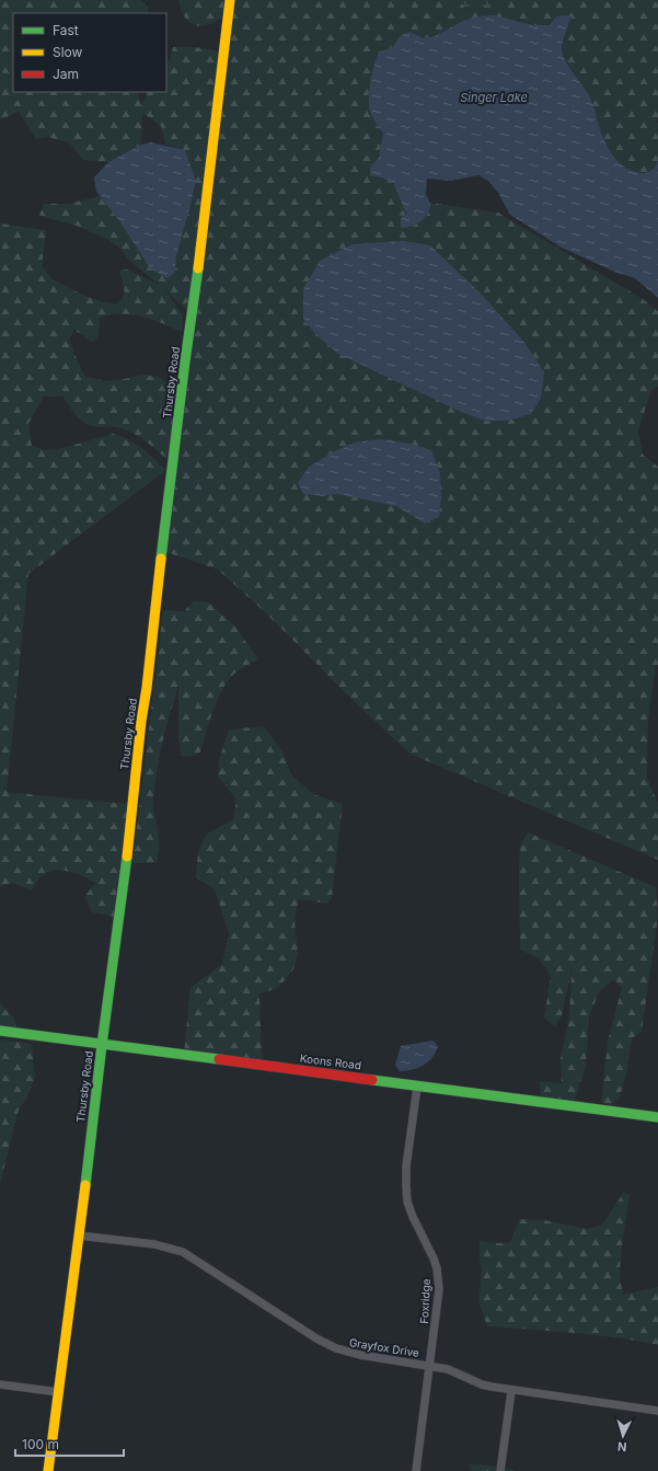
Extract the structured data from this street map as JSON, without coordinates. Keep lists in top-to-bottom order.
{
  "streets": {
    "street": [
      "Thursby Road",
      "Koons Road",
      "Foxridge",
      "Grayfox Drive"
    ]
  },
  "crossings": [
    ["Thursby Road", "Koons Road"],
    ["Thursby Road", "Grayfox Drive"],
    ["Koons Road", "Foxridge"],
    ["Foxridge", "Grayfox Drive"]
  ],
  "water": ["Singer Lake"],
  "legend": ["Fast", "Slow", "Jam"],
  "scale_bar": "100 m",
  "north": "bottom"
}
